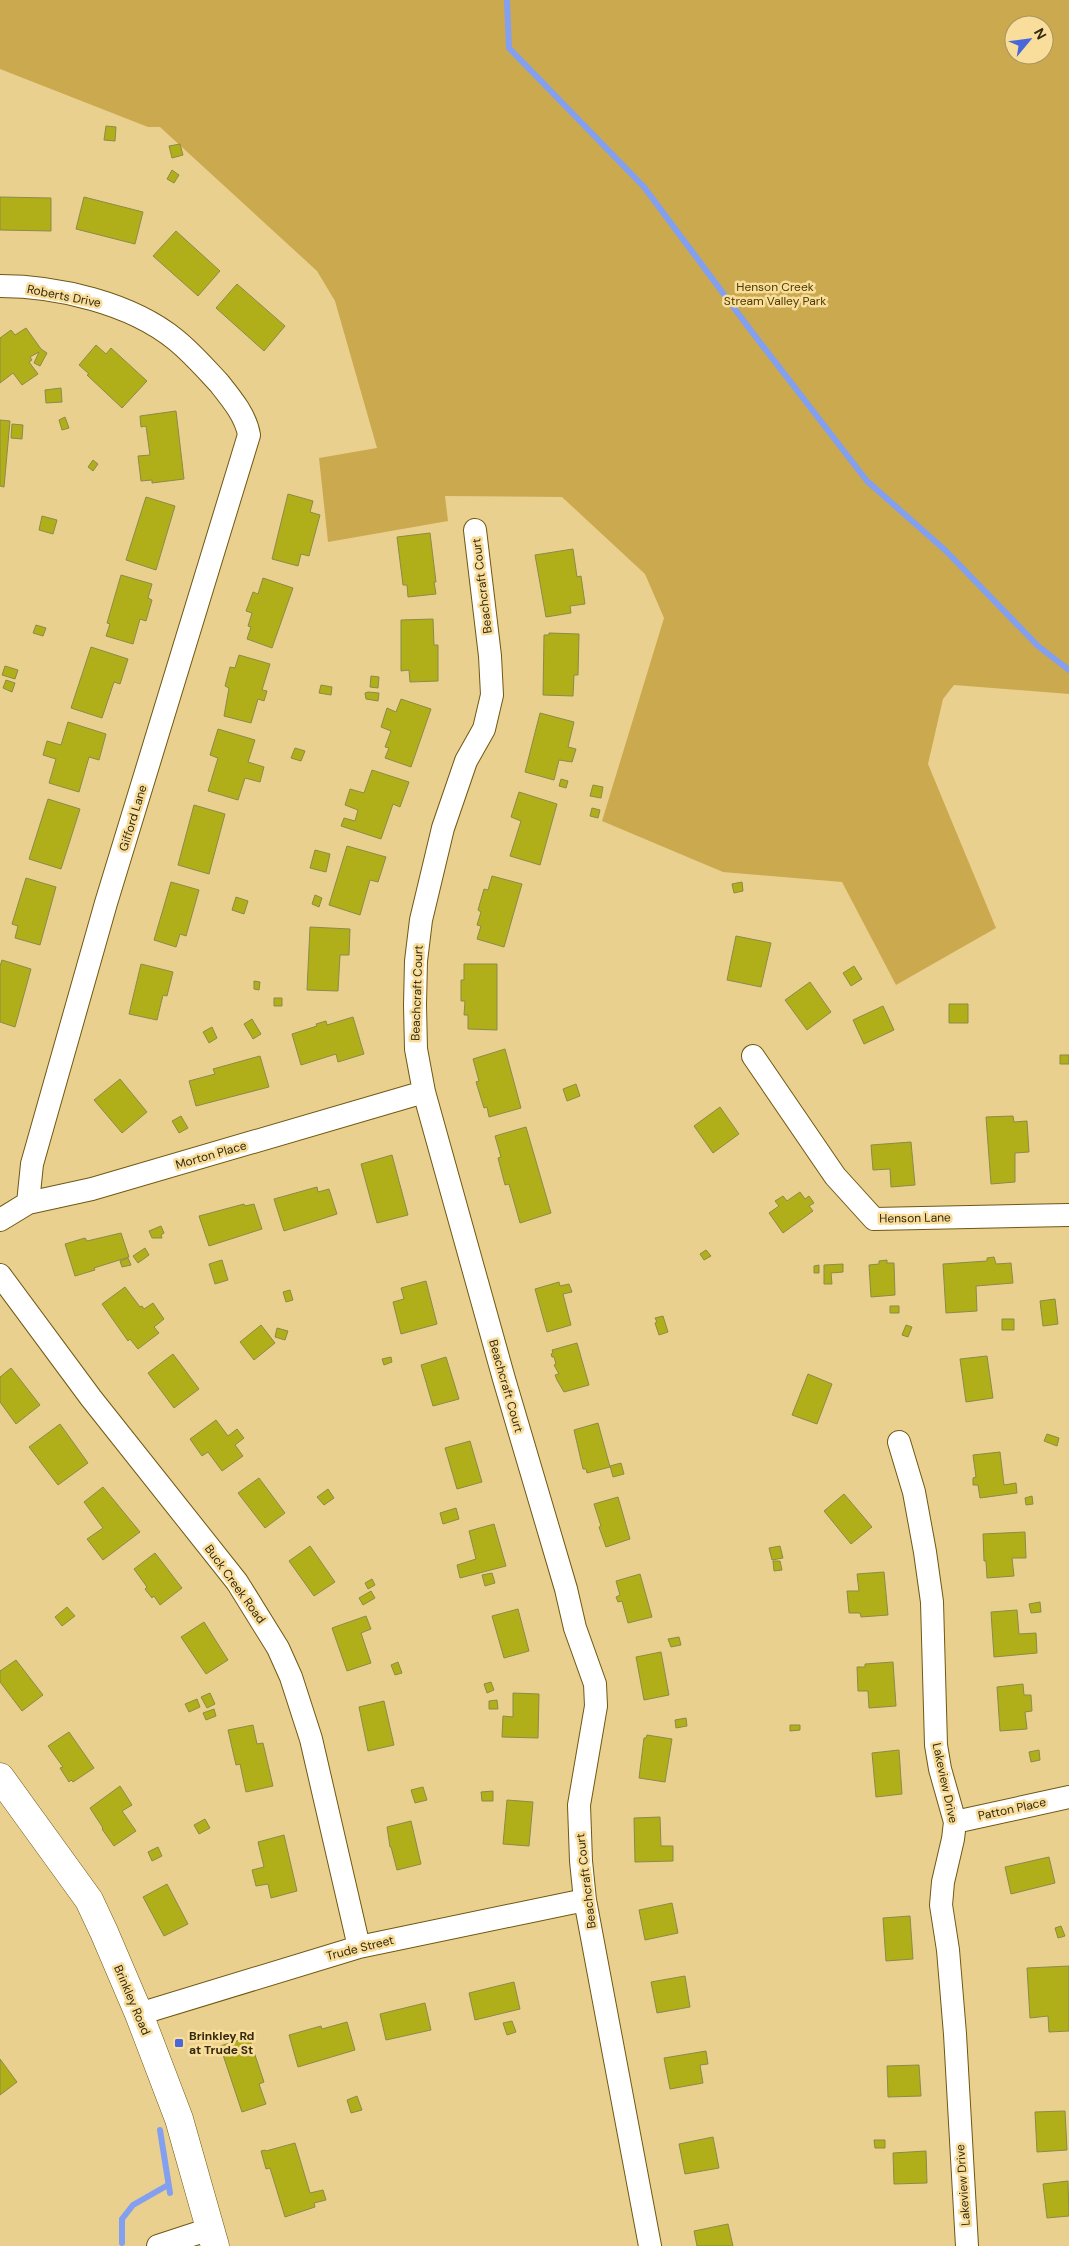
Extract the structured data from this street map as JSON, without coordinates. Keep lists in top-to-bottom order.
{
  "streets": {
    "main road": ["Brinkley Road"],
    "street": [
      "Roberts Drive",
      "Beachcraft Court",
      "Gifford Lane",
      "Morton Place",
      "Henson Lane",
      "Buck Creek Road",
      "Lakeview Drive",
      "Patton Place",
      "Trude Street"
    ]
  },
  "crossings": [
    ["Roberts Drive", "Gifford Lane"],
    ["Beachcraft Court", "Morton Place"],
    ["Beachcraft Court", "Trude Street"],
    ["Gifford Lane", "Morton Place"],
    ["Buck Creek Road", "Trude Street"],
    ["Lakeview Drive", "Patton Place"],
    ["Trude Street", "Brinkley Road"]
  ],
  "parks": ["Henson Creek Stream Valley Park"],
  "places": {
    "transit": ["Brinkley Rd at Trude St"]
  },
  "north": "top right"
}
